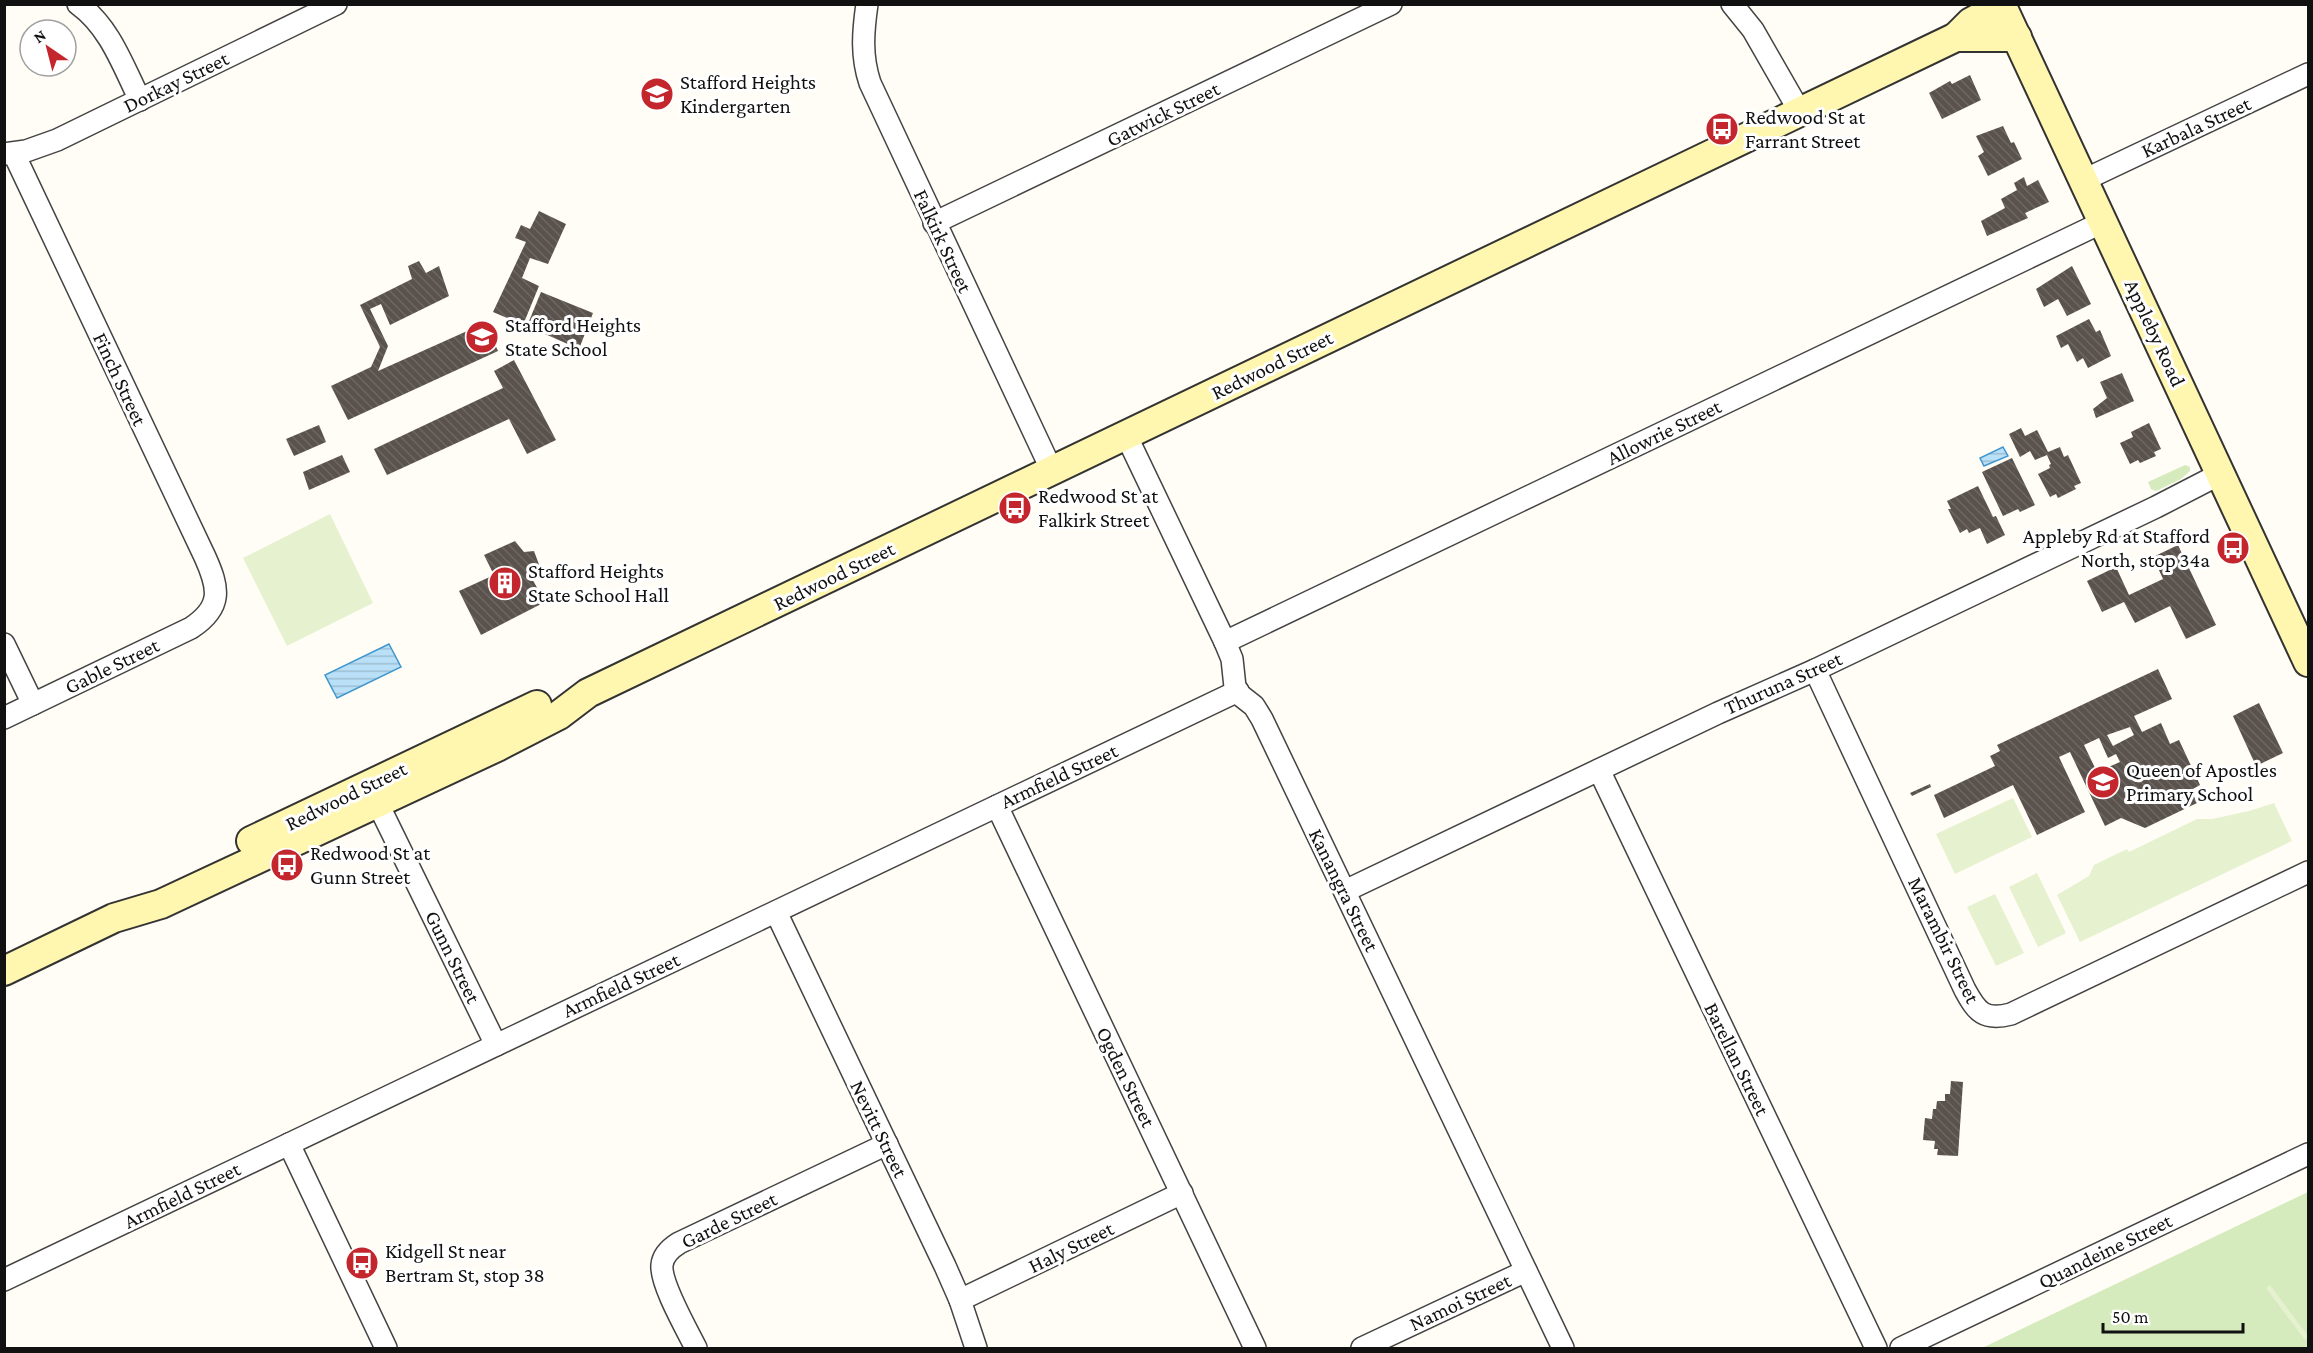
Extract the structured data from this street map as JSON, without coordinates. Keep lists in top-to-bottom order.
{
  "streets": {
    "street": [
      "Dorkay Street",
      "Gatwick Street",
      "Karbala Street",
      "Falkirk Street",
      "Appleby Road",
      "Redwood Street",
      "Finch Street",
      "Allowrie Street",
      "Gable Street",
      "Thuruna Street",
      "Armfield Street",
      "Kanangra Street",
      "Marambir Street",
      "Gunn Street",
      "Barellan Street",
      "Ogden Street",
      "Nevitt Street",
      "Garde Street",
      "Haly Street",
      "Quandeine Street",
      "Namoi Street"
    ]
  },
  "crossings": [
    ["Dorkay Street", "Finch Street"],
    ["Gatwick Street", "Falkirk Street"],
    ["Karbala Street", "Appleby Road"],
    ["Falkirk Street", "Redwood Street"],
    ["Appleby Road", "Redwood Street"],
    ["Appleby Road", "Allowrie Street"],
    ["Appleby Road", "Thuruna Street"],
    ["Redwood Street", "Gunn Street"],
    ["Finch Street", "Gable Street"],
    ["Thuruna Street", "Kanangra Street"],
    ["Thuruna Street", "Marambir Street"],
    ["Thuruna Street", "Barellan Street"],
    ["Armfield Street", "Kanangra Street"],
    ["Armfield Street", "Gunn Street"],
    ["Armfield Street", "Ogden Street"],
    ["Armfield Street", "Nevitt Street"],
    ["Kanangra Street", "Namoi Street"],
    ["Ogden Street", "Haly Street"],
    ["Nevitt Street", "Garde Street"],
    ["Nevitt Street", "Haly Street"]
  ],
  "places": {
    "school or university": ["Stafford Heights Kindergarten", "Stafford Heights State School", "Queen of Apostles Primary School"],
    "bus stop": [
      "Redwood St at Farrant Street",
      "Redwood St at Falkirk Street",
      "Appleby Rd at Stafford North, stop 34a",
      "Redwood St at Gunn Street",
      "Kidgell St near Bertram St, stop 38"
    ],
    "building": ["Stafford Heights State School Hall"]
  },
  "scale_bar": "50 m",
  "north": "top left"
}
